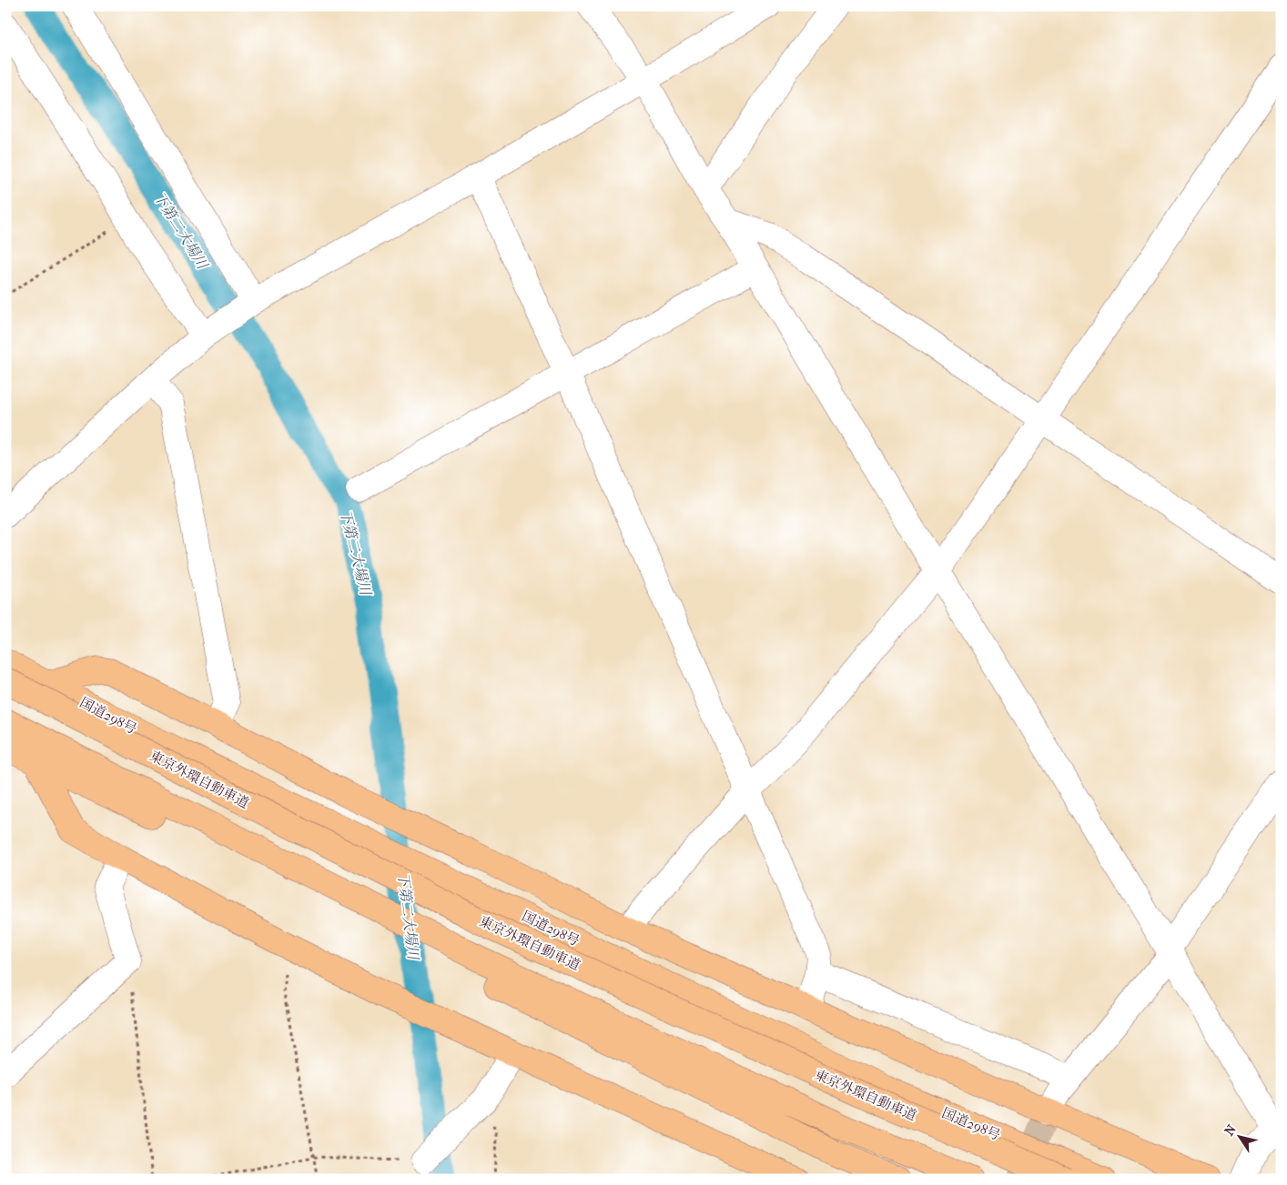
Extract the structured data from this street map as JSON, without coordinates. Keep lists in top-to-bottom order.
{
  "streets": {
    "highway": ["国道298号", "東京外環自動車道"]
  },
  "water": ["下第二大場川"],
  "north": "top left"
}
